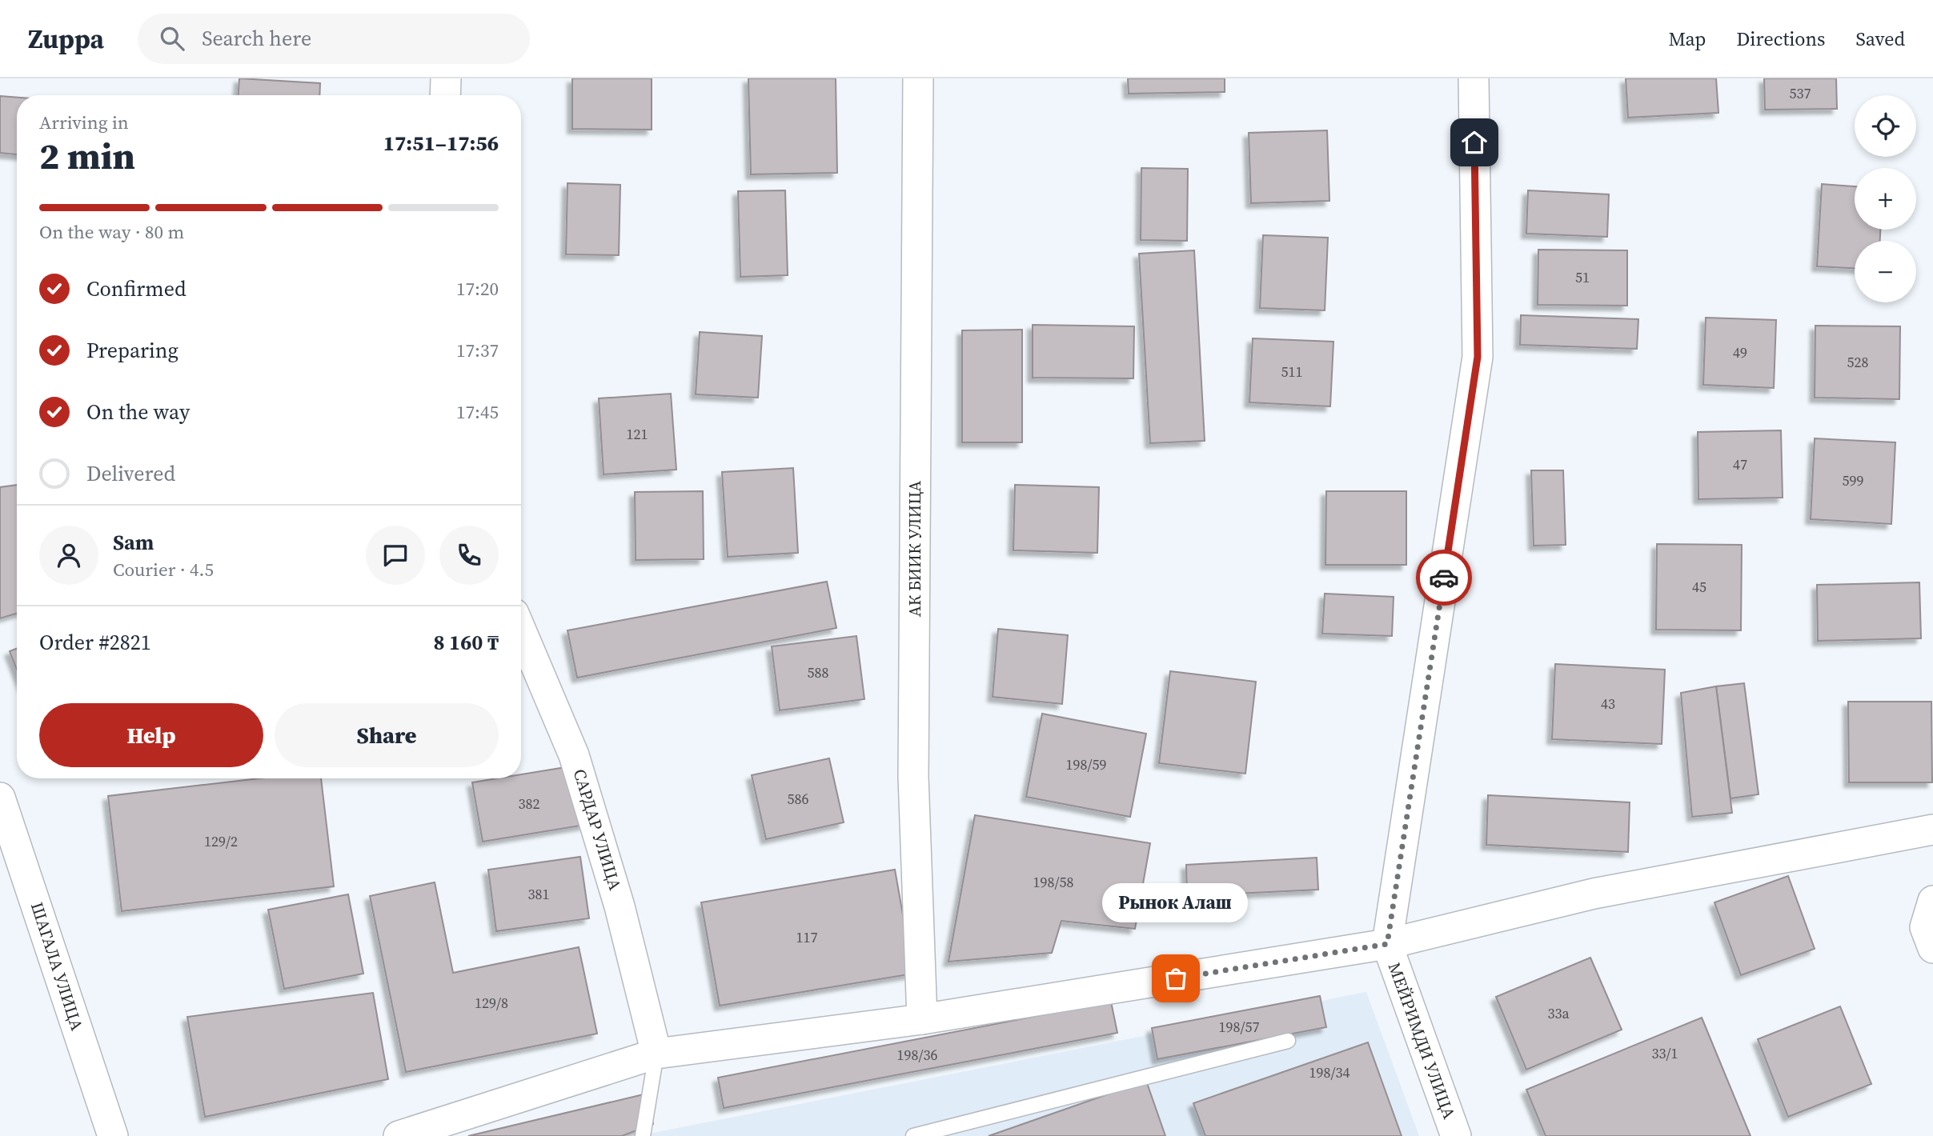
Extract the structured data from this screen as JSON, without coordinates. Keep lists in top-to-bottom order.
{
  "streets": {
    "street": [
      "АК БИИК УЛИЦА",
      "САРДАР УЛИЦА",
      "ШАГАЛА УЛИЦА",
      "МЕЙРИМДИ УЛИЦА"
    ]
  },
  "places": ["Рынок Алаш"],
  "house_numbers": [
    "537",
    "51",
    "49",
    "528",
    "511",
    "121",
    "47",
    "599",
    "45",
    "588",
    "43",
    "198/59",
    "586",
    "382",
    "129/2",
    "198/58",
    "381",
    "117",
    "129/8",
    "33а",
    "198/57",
    "33/1",
    "198/36",
    "198/34"
  ],
  "page": {
    "header": "Zuppa",
    "search": "Search here",
    "nav": ["Map", "Directions", "Saved"],
    "map_buttons": ["+", "−"],
    "heading": ["2 min", "Arriving in", "17:51–17:56"],
    "panel": [
      "Sam",
      "Courier · 4.5",
      "Order #2821",
      "8 160 ₸"
    ],
    "bar": "On the way · 80 m",
    "list": [
      ["Confirmed", "17:20"],
      ["Preparing", "17:37"],
      ["On the way", "17:45"],
      "Delivered"
    ],
    "buttons": ["Help", "Share"],
    "bubble": "Рынок Алаш"
  }
}
